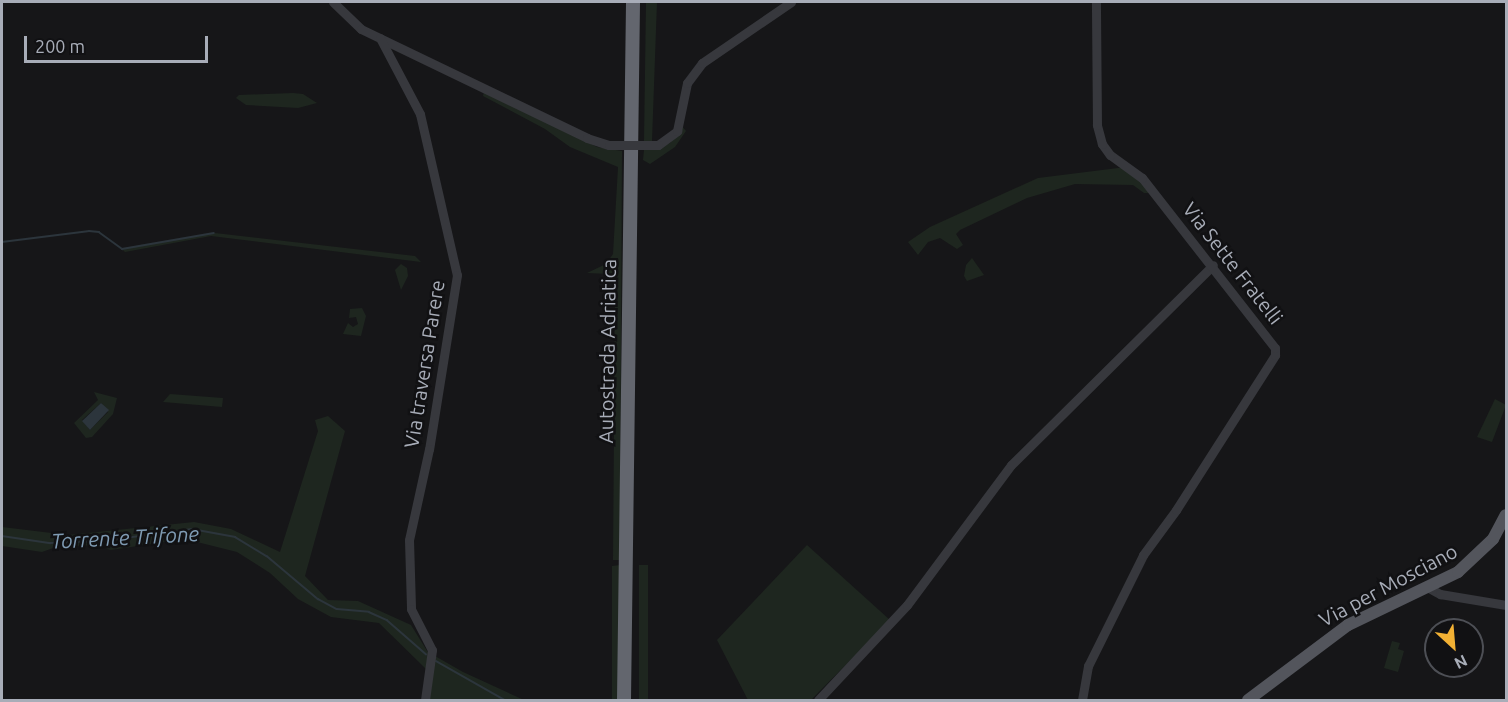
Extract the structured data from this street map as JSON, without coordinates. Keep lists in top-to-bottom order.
{
  "streets": {
    "highway": ["Autostrada Adriatica"],
    "main road": ["Via per Mosciano"],
    "street": ["Via Sette Fratelli", "Via traversa Parere"]
  },
  "water": ["Torrente Trifone"],
  "scale_bar": "200 m",
  "north": "bottom right"
}
